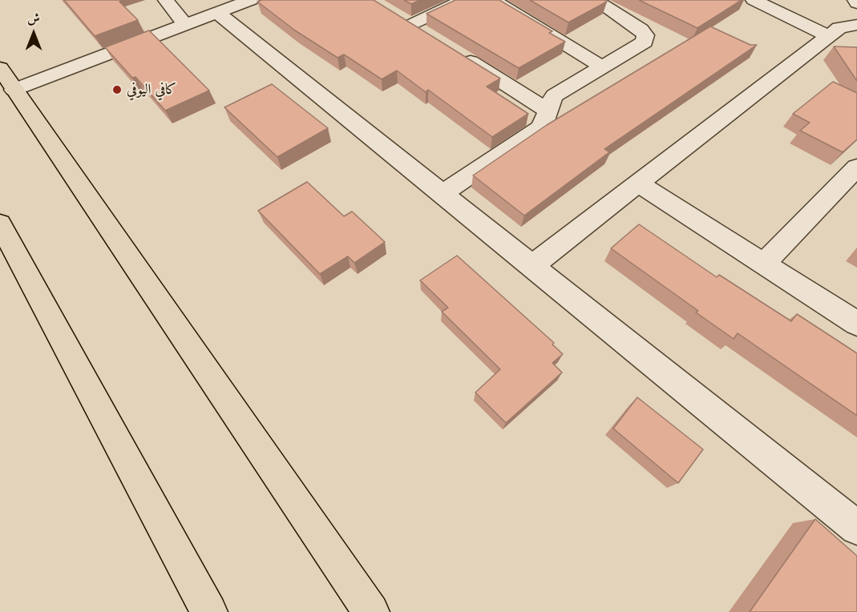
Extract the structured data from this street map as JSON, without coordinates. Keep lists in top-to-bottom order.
{
  "places": ["كافي اليوفي"],
  "north": "top"
}
